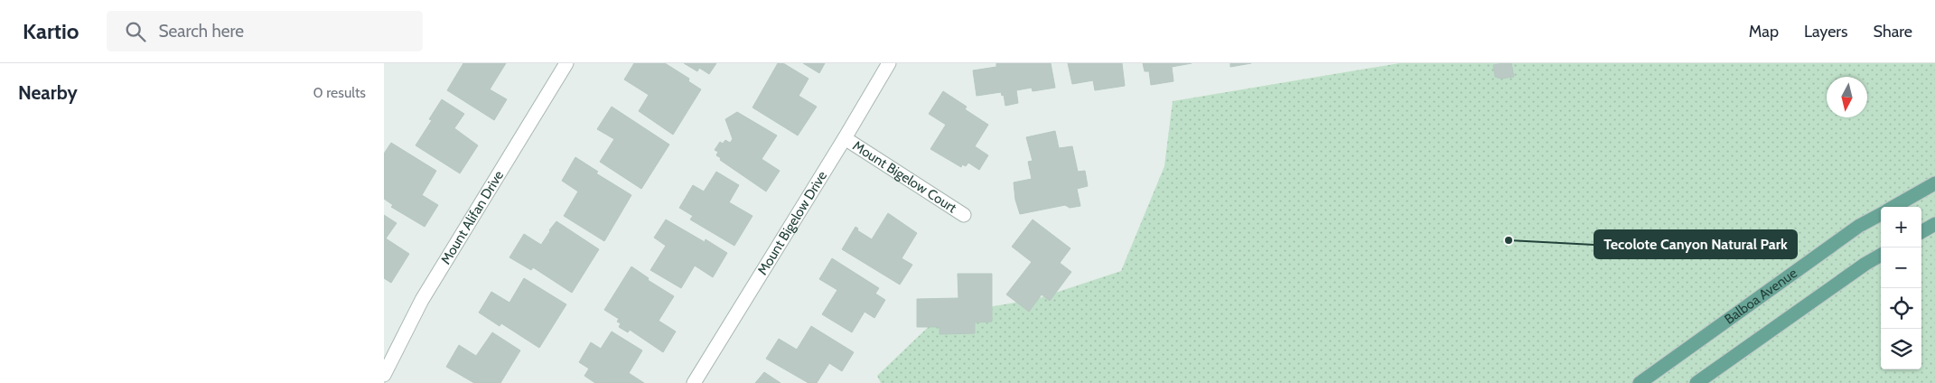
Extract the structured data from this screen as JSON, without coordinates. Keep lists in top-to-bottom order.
{
  "streets": {
    "main road": ["Balboa Avenue"],
    "street": ["Mount Bigelow Court", "Mount Alifan Drive", "Mount Bigelow Drive"]
  },
  "crossings": [
    ["Mount Bigelow Court", "Mount Bigelow Drive"]
  ],
  "places": ["Tecolote Canyon Natural Park"],
  "north": "bottom",
  "page": {
    "header": "Kartio",
    "search": "Search here",
    "nav": ["Map", "Layers", "Share"],
    "heading": ["Nearby", "0 results"],
    "map_buttons": ["+", "−"]
  }
}
